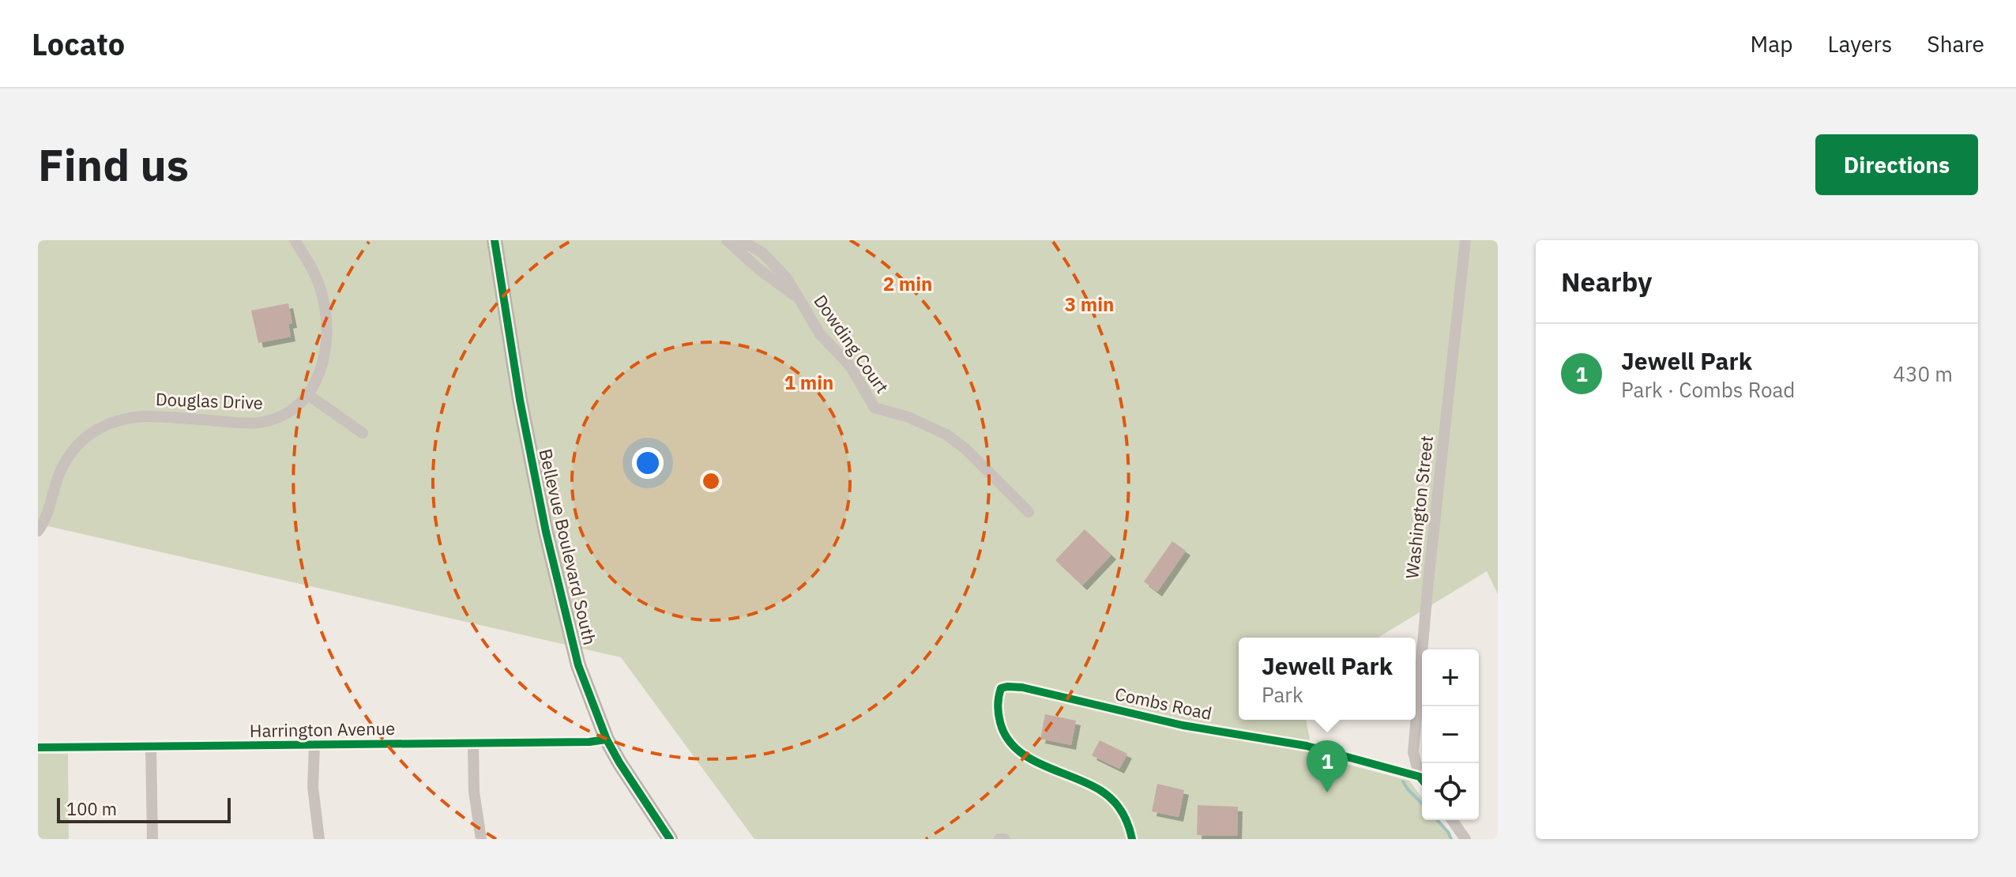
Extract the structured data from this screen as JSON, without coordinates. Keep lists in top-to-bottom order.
{
  "streets": {
    "street": [
      "Dowding Court",
      "Douglas Drive",
      "Washington Street",
      "Bellevue Boulevard South",
      "Combs Road",
      "Harrington Avenue"
    ]
  },
  "crossings": [
    ["Bellevue Boulevard South", "Harrington Avenue"]
  ],
  "scale_bar": "100 m",
  "page": {
    "header": "Locato",
    "nav": ["Map", "Layers", "Share"],
    "buttons": "Directions",
    "title": "Find us",
    "heading": "Nearby",
    "list": [
      {
        "mark": "1",
        "name": "Jewell Park",
        "note": "Park · Combs Road",
        "value": "430 m"
      }
    ],
    "popup": ["Jewell Park", "Park"],
    "map_buttons": ["+", "−"],
    "pins": "1",
    "scale": "100 m"
  },
  "rings": ["2 min", "3 min", "1 min"]
}
